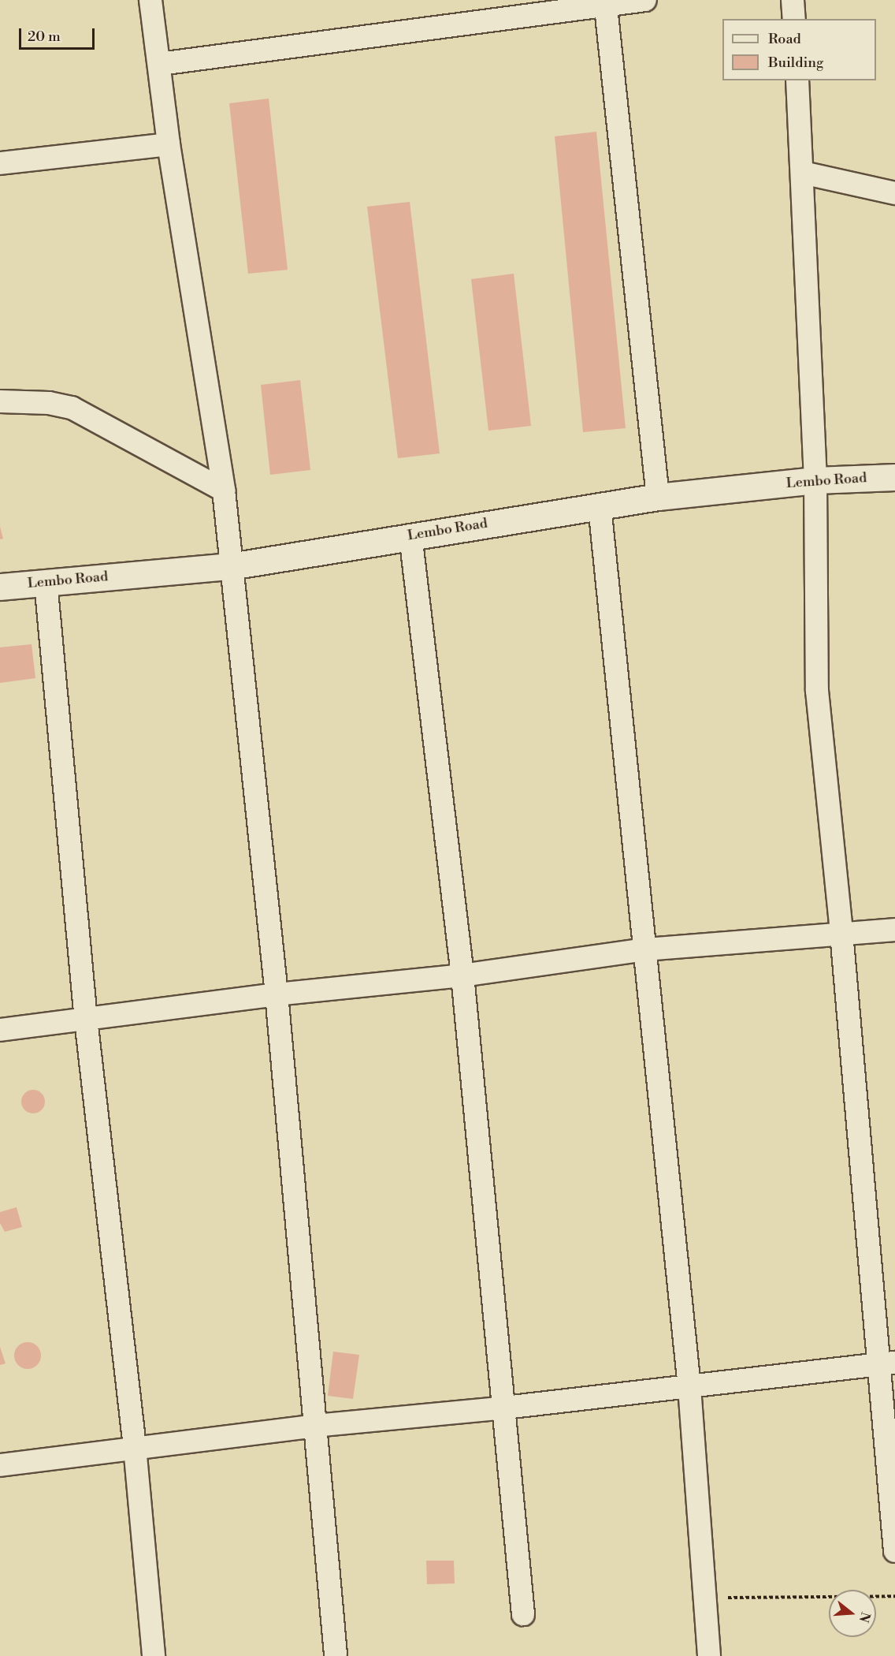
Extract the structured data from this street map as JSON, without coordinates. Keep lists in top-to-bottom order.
{
  "streets": {
    "street": ["Lembo Road"]
  },
  "legend": ["Road", "Building"],
  "scale_bar": "20 m",
  "north": "right"
}
